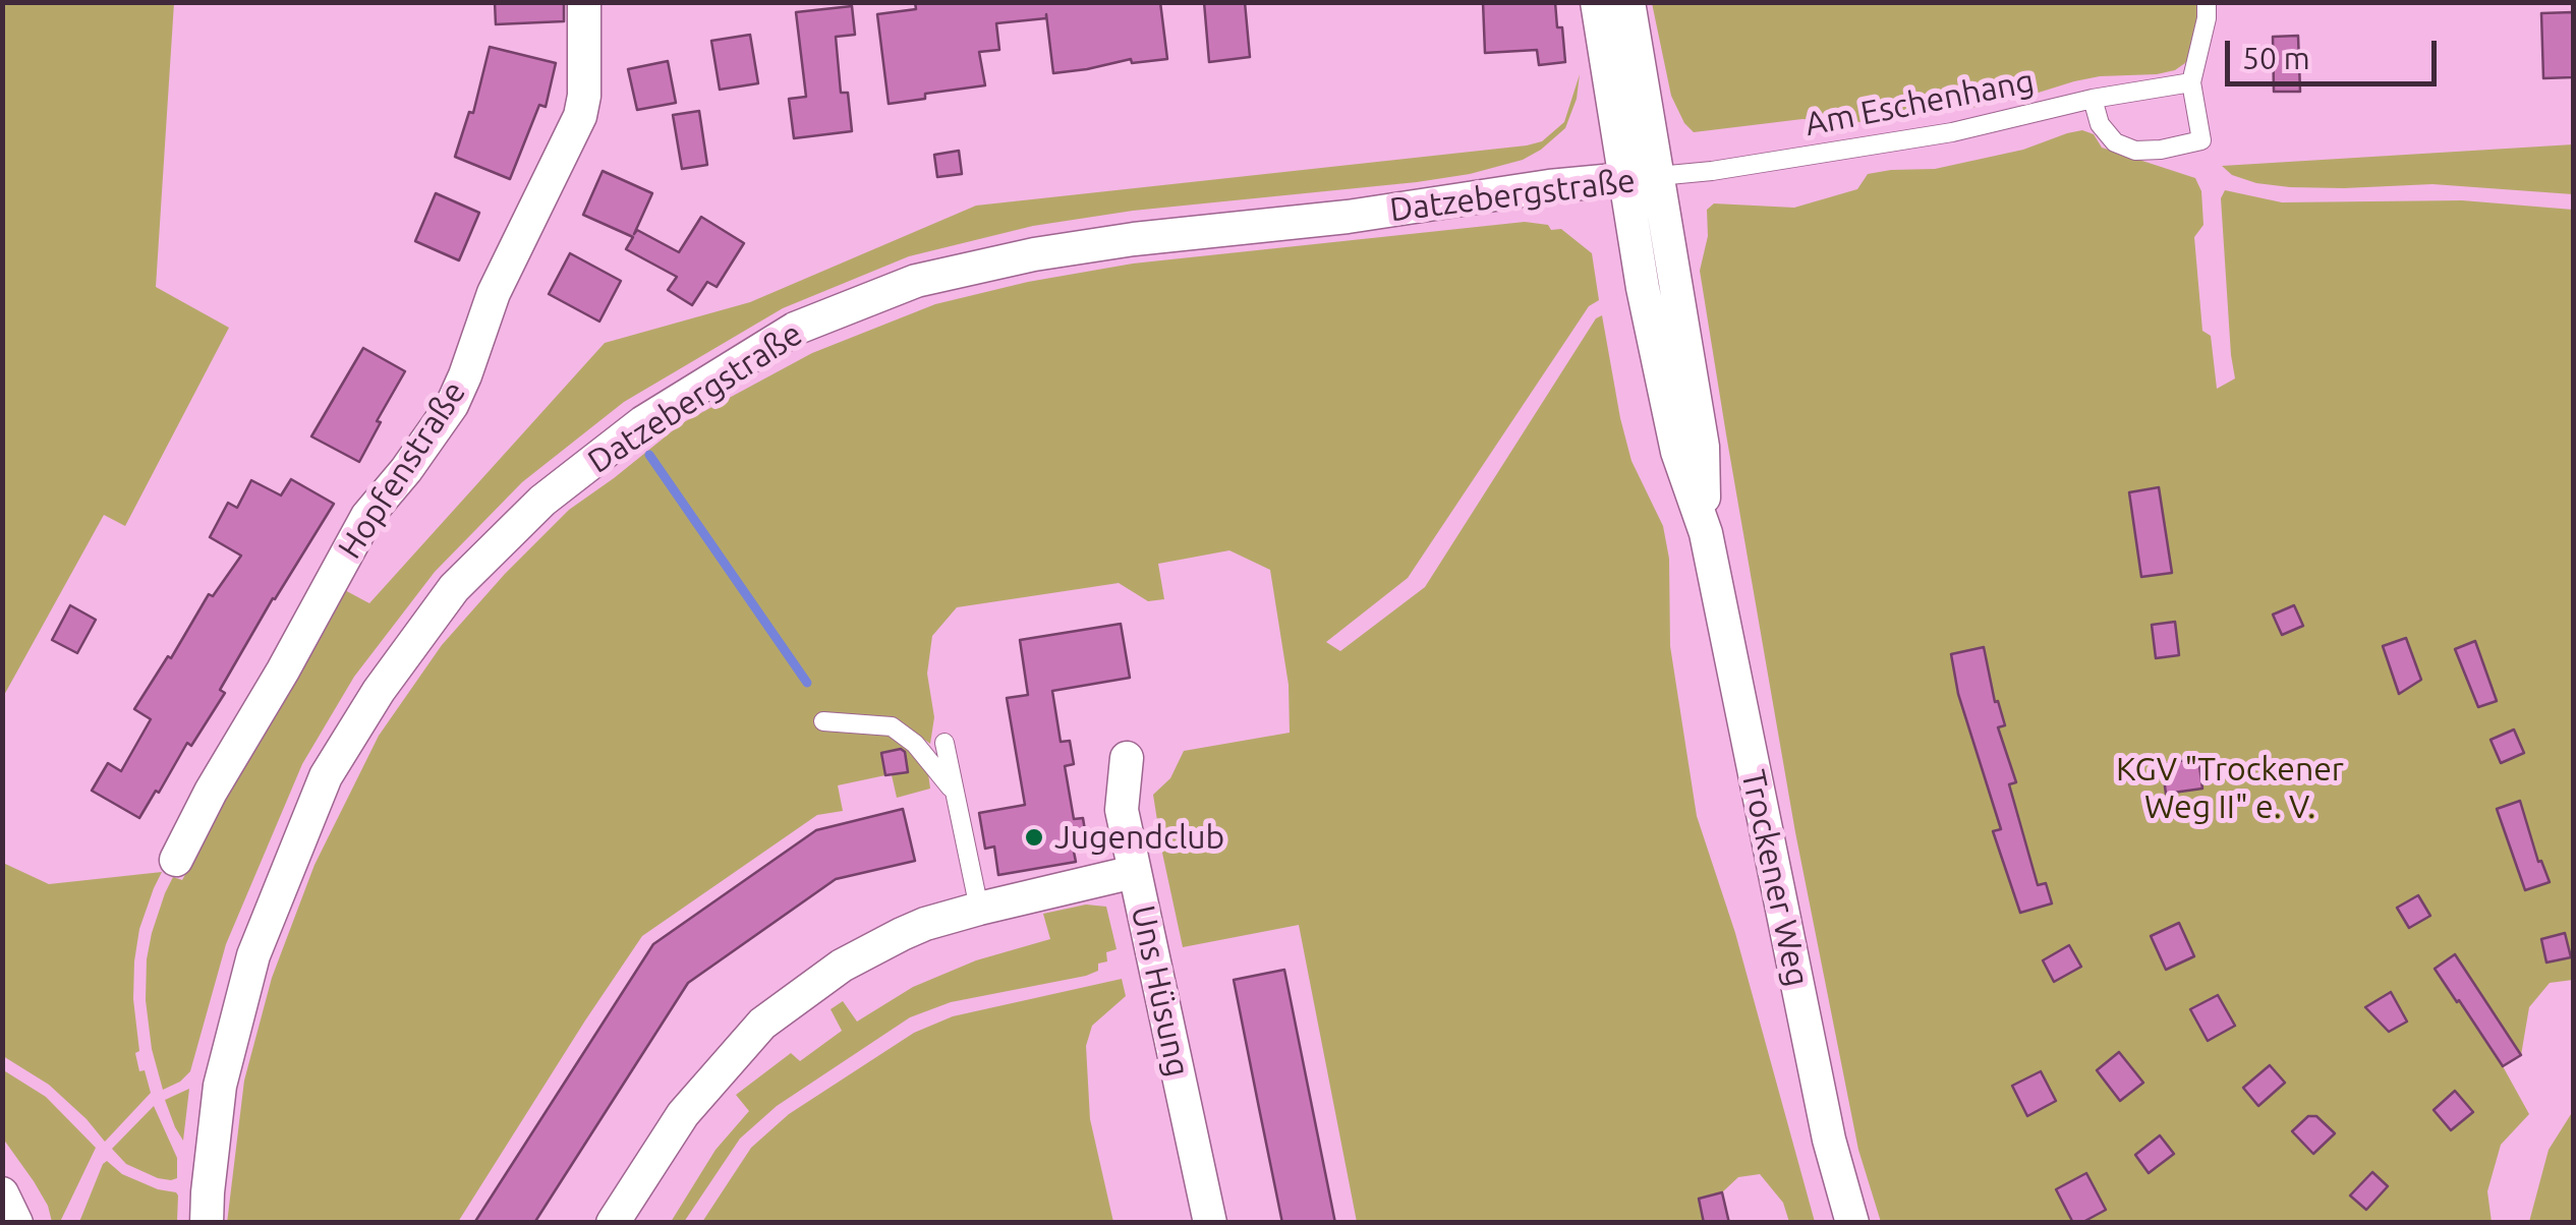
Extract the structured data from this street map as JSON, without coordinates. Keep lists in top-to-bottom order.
{
  "streets": {
    "street": [
      "Datzebergstraße",
      "Hopfenstraße",
      "Trockener Weg",
      "Uns Hüsung"
    ],
    "lane": ["Am Eschenhang"]
  },
  "crossings": [
    ["Am Eschenhang", "Datzebergstraße"],
    ["Am Eschenhang", "Trockener Weg"],
    ["Datzebergstraße", "Trockener Weg"]
  ],
  "parks": ["KGV \"Trockener Weg II\" e. V."],
  "places": ["Jugendclub"],
  "scale_bar": "50 m"
}
